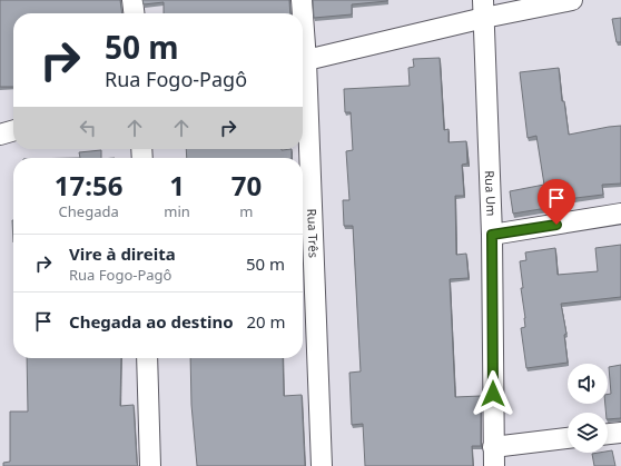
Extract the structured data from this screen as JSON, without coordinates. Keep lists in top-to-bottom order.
{
  "streets": {
    "street": ["Rua Um", "Rua Três"]
  },
  "page": {
    "turn": ["50 m", "Rua Fogo-Pagô"],
    "eta": [
      "17:56",
      "Chegada",
      "1",
      "min",
      "70",
      "m"
    ],
    "list": [
      {
        "name": "Vire à direita",
        "note": "Rua Fogo-Pagô",
        "value": "50 m"
      },
      {
        "name": "Chegada ao destino",
        "value": "20 m"
      }
    ]
  }
}
